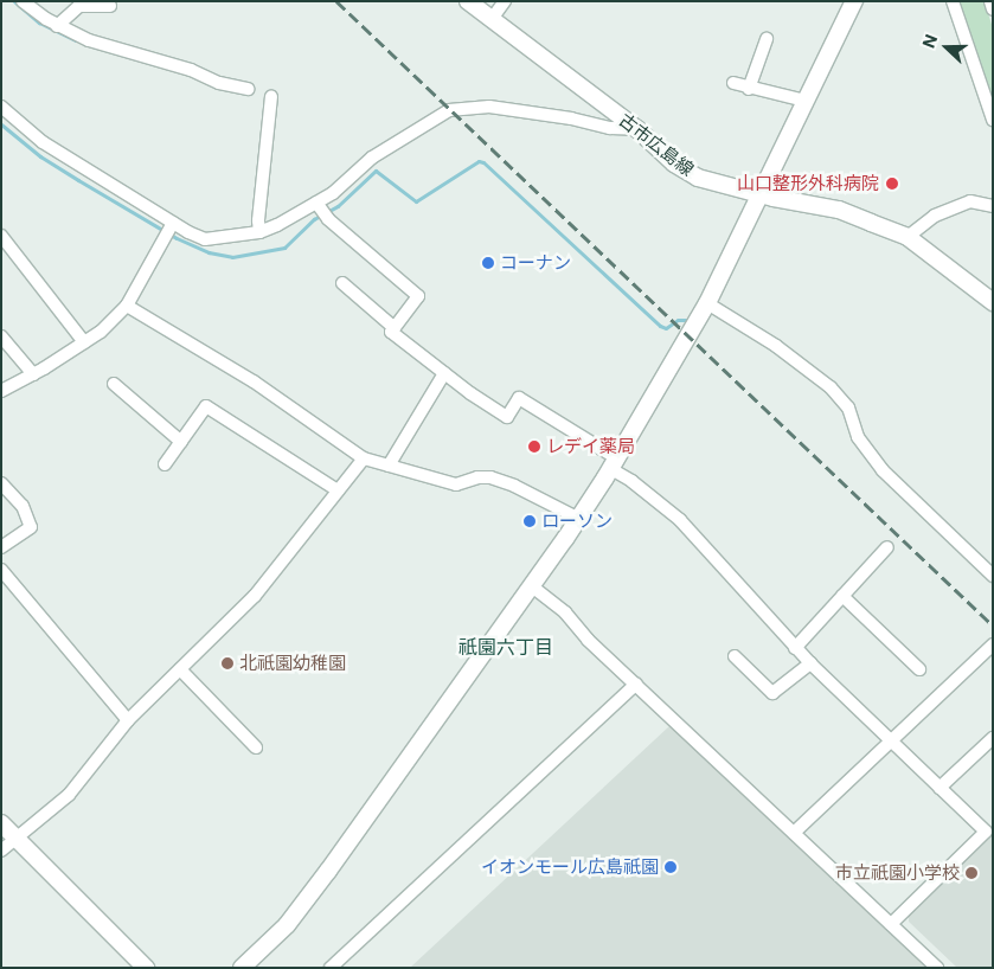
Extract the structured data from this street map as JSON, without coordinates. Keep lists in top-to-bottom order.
{
  "streets": {
    "street": ["古市広島線"]
  },
  "districts": ["祇園六丁目"],
  "places": [
    "山口整形外科病院",
    "コーナン",
    "レデイ薬局",
    "ローソン",
    "北祇園幼稚園",
    "イオンモール広島祇園",
    "市立祇園小学校"
  ],
  "north": "left"
}
